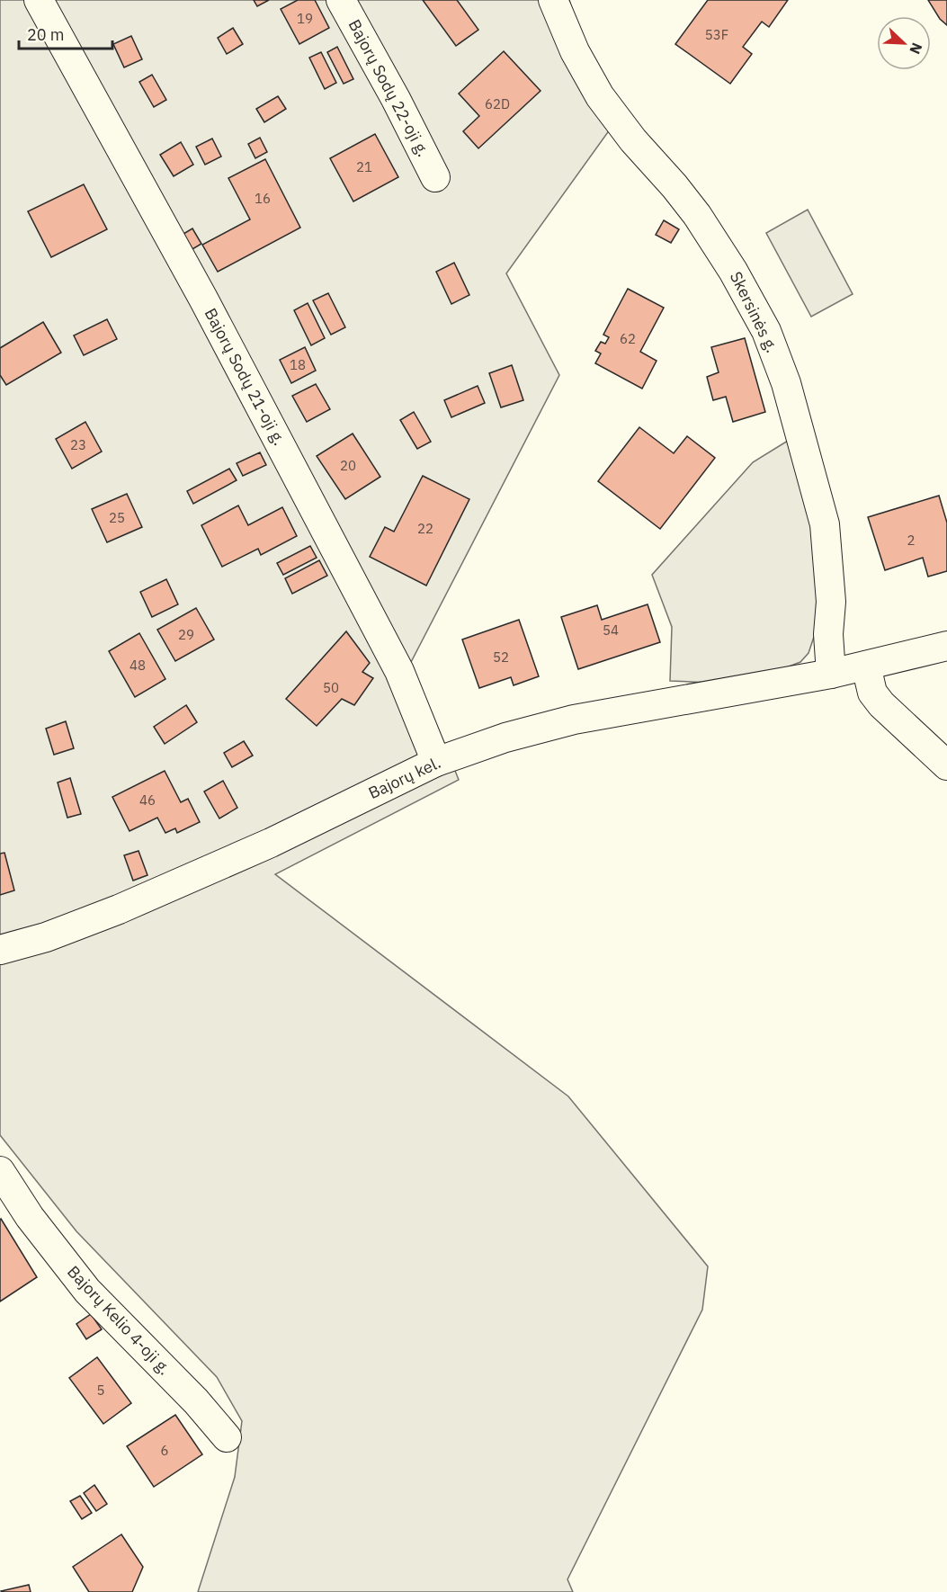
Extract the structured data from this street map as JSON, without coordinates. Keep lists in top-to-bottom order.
{
  "streets": {
    "street": [
      "Bajorų Sodų 22-oji g.",
      "Skersinės g.",
      "Bajorų Sodų 21-oji g.",
      "Bajorų kel.",
      "Bajorų Kelio 4-oji g."
    ]
  },
  "crossings": [
    ["Skersinės g.", "Bajorų kel."],
    ["Bajorų Sodų 21-oji g.", "Bajorų kel."]
  ],
  "house_numbers": [
    "19",
    "53F",
    "62D",
    "21",
    "16",
    "62",
    "18",
    "23",
    "20",
    "25",
    "22",
    "2",
    "54",
    "29",
    "52",
    "48",
    "50",
    "46",
    "5",
    "6"
  ],
  "scale_bar": "20 m",
  "north": "bottom right"
}
